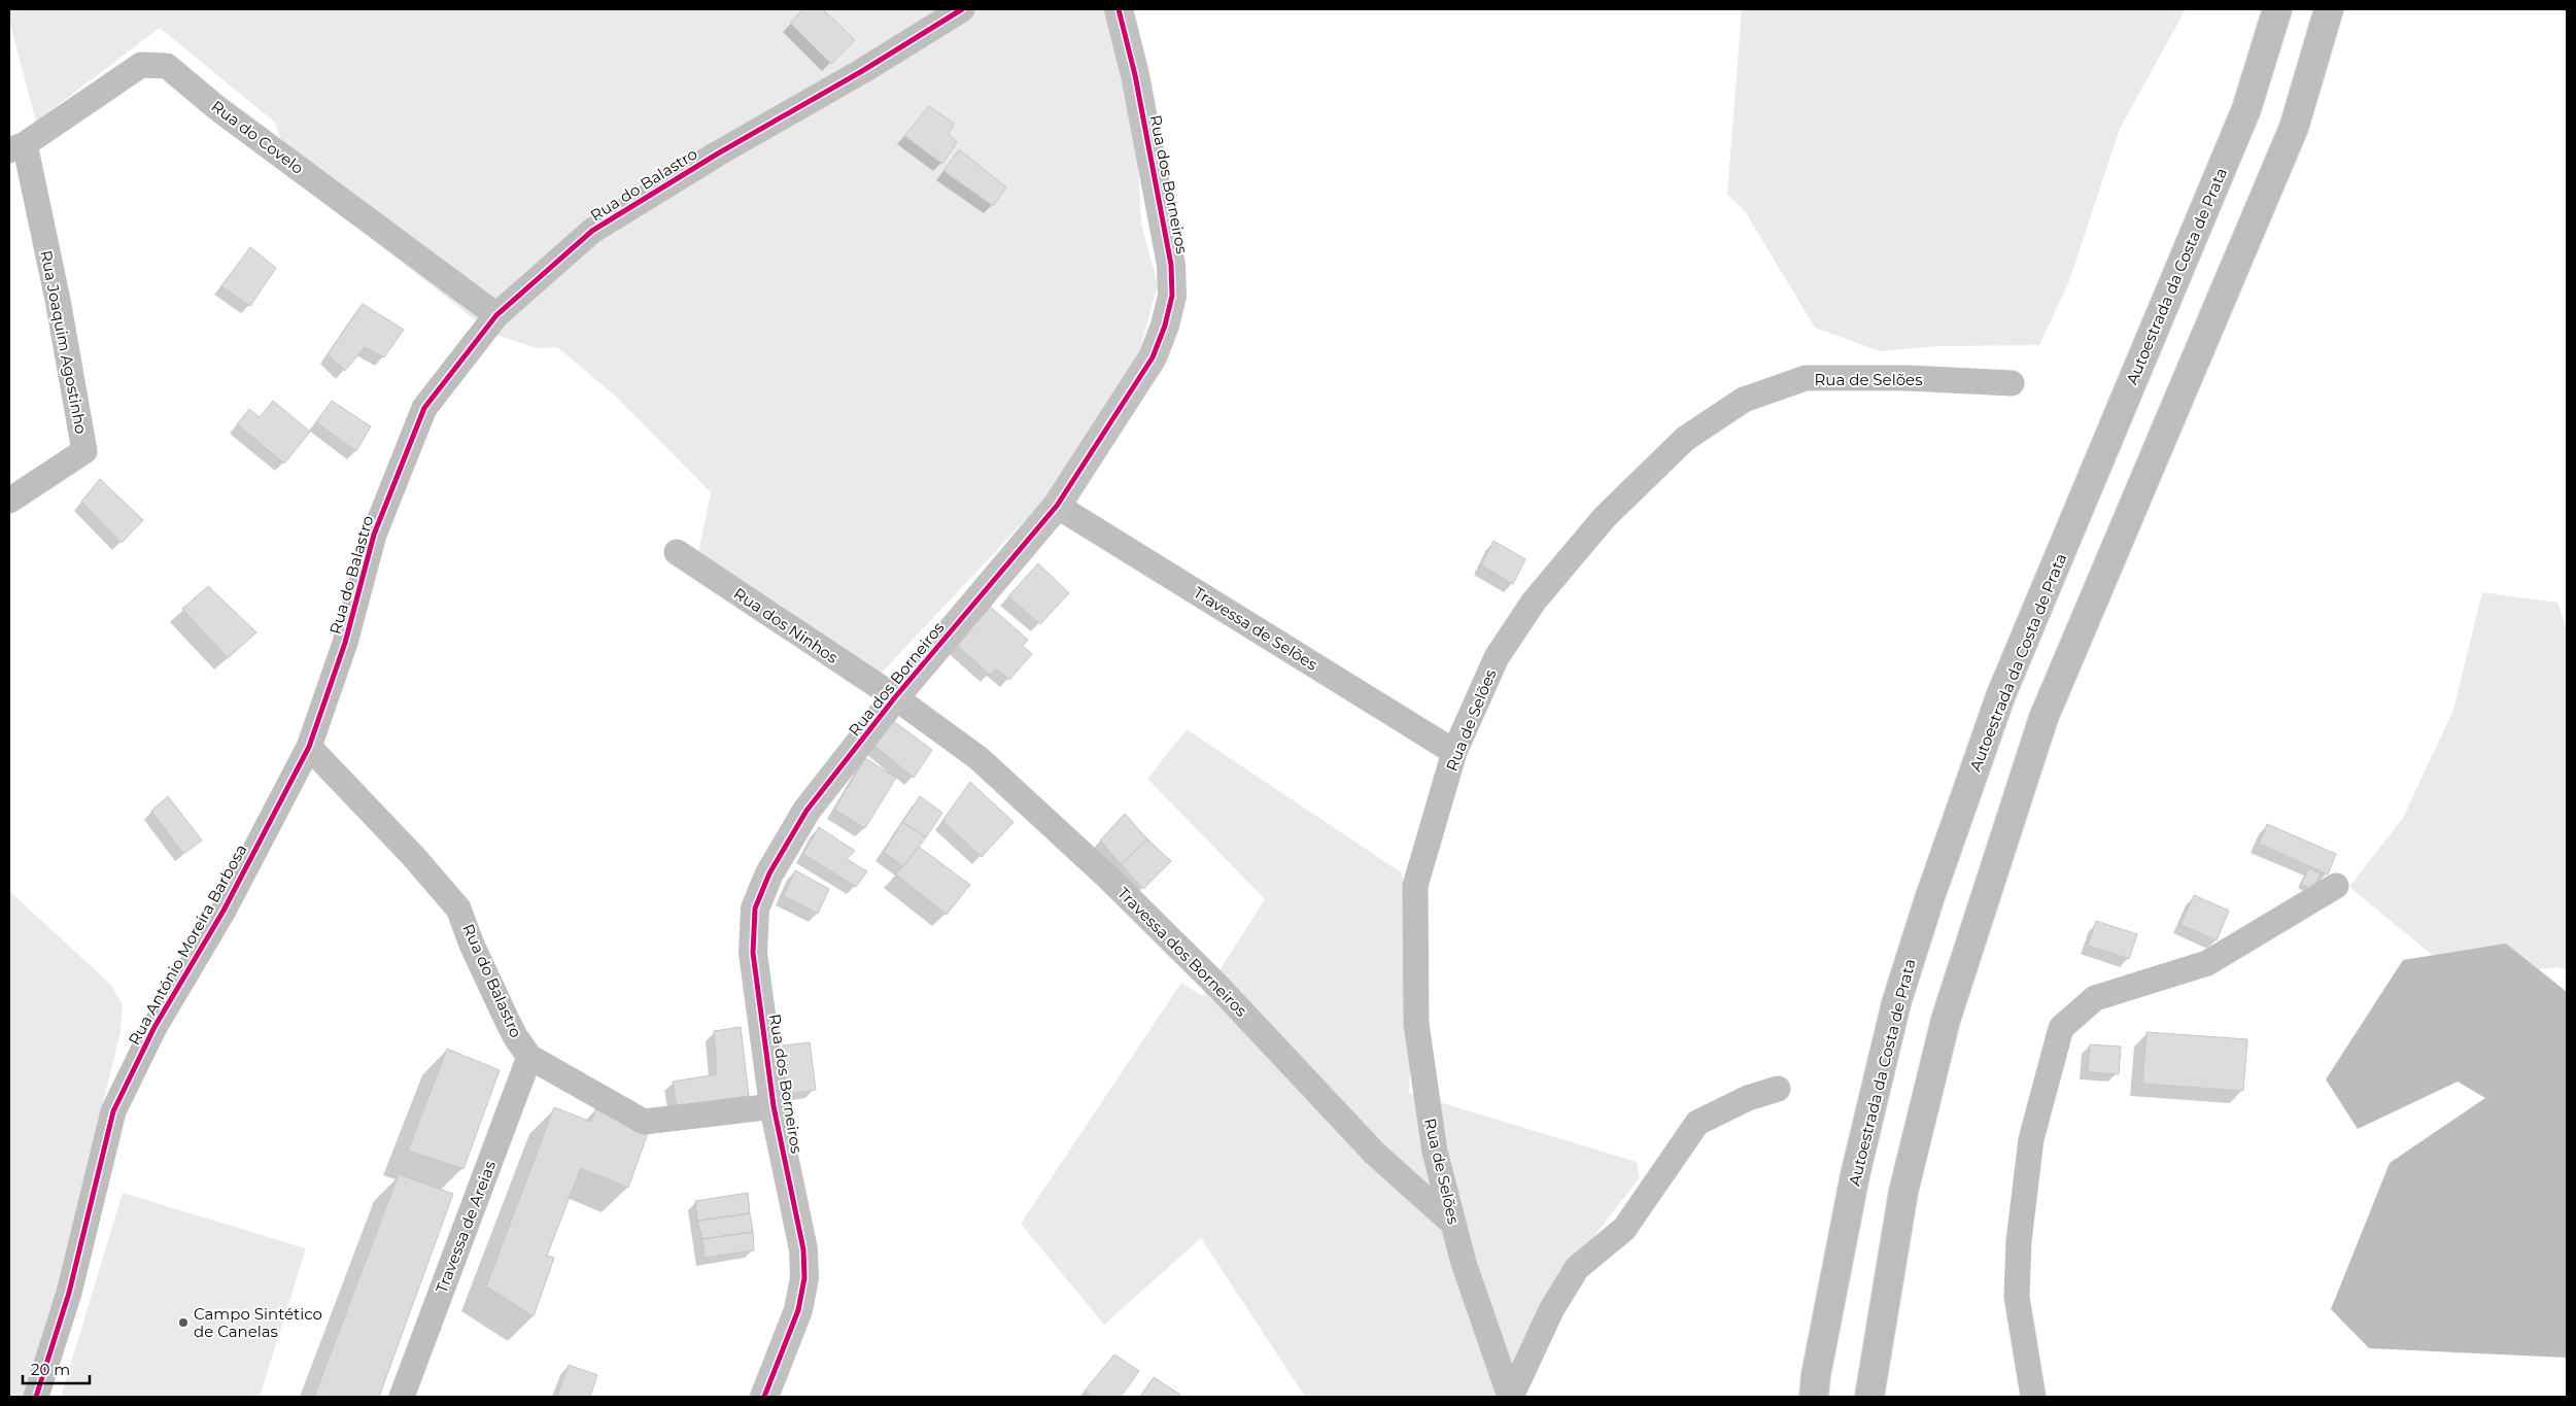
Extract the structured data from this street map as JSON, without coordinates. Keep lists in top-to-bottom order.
{
  "streets": {
    "highway": ["Autoestrada da Costa de Prata"],
    "street": [
      "Rua do Covelo",
      "Rua do Balastro",
      "Rua dos Borneiros",
      "Rua Joaquim Agostinho",
      "Rua de Selões",
      "Rua dos Ninhos",
      "Travessa de Selões",
      "Rua António Moreira Barbosa",
      "Travessa dos Borneiros",
      "Travessa de Areias"
    ]
  },
  "crossings": [
    ["Rua do Covelo", "Rua do Balastro"],
    ["Rua do Covelo", "Rua Joaquim Agostinho"],
    ["Rua do Balastro", "Rua dos Borneiros"],
    ["Rua do Balastro", "Rua António Moreira Barbosa"],
    ["Rua do Balastro", "Travessa de Areias"],
    ["Rua dos Borneiros", "Rua dos Ninhos"],
    ["Rua dos Borneiros", "Travessa de Selões"],
    ["Rua dos Borneiros", "Travessa dos Borneiros"],
    ["Rua de Selões", "Travessa de Selões"],
    ["Rua de Selões", "Travessa dos Borneiros"],
    ["Rua dos Ninhos", "Travessa dos Borneiros"]
  ],
  "places": ["Campo Sintético de Canelas"],
  "scale_bar": "20 m"
}
